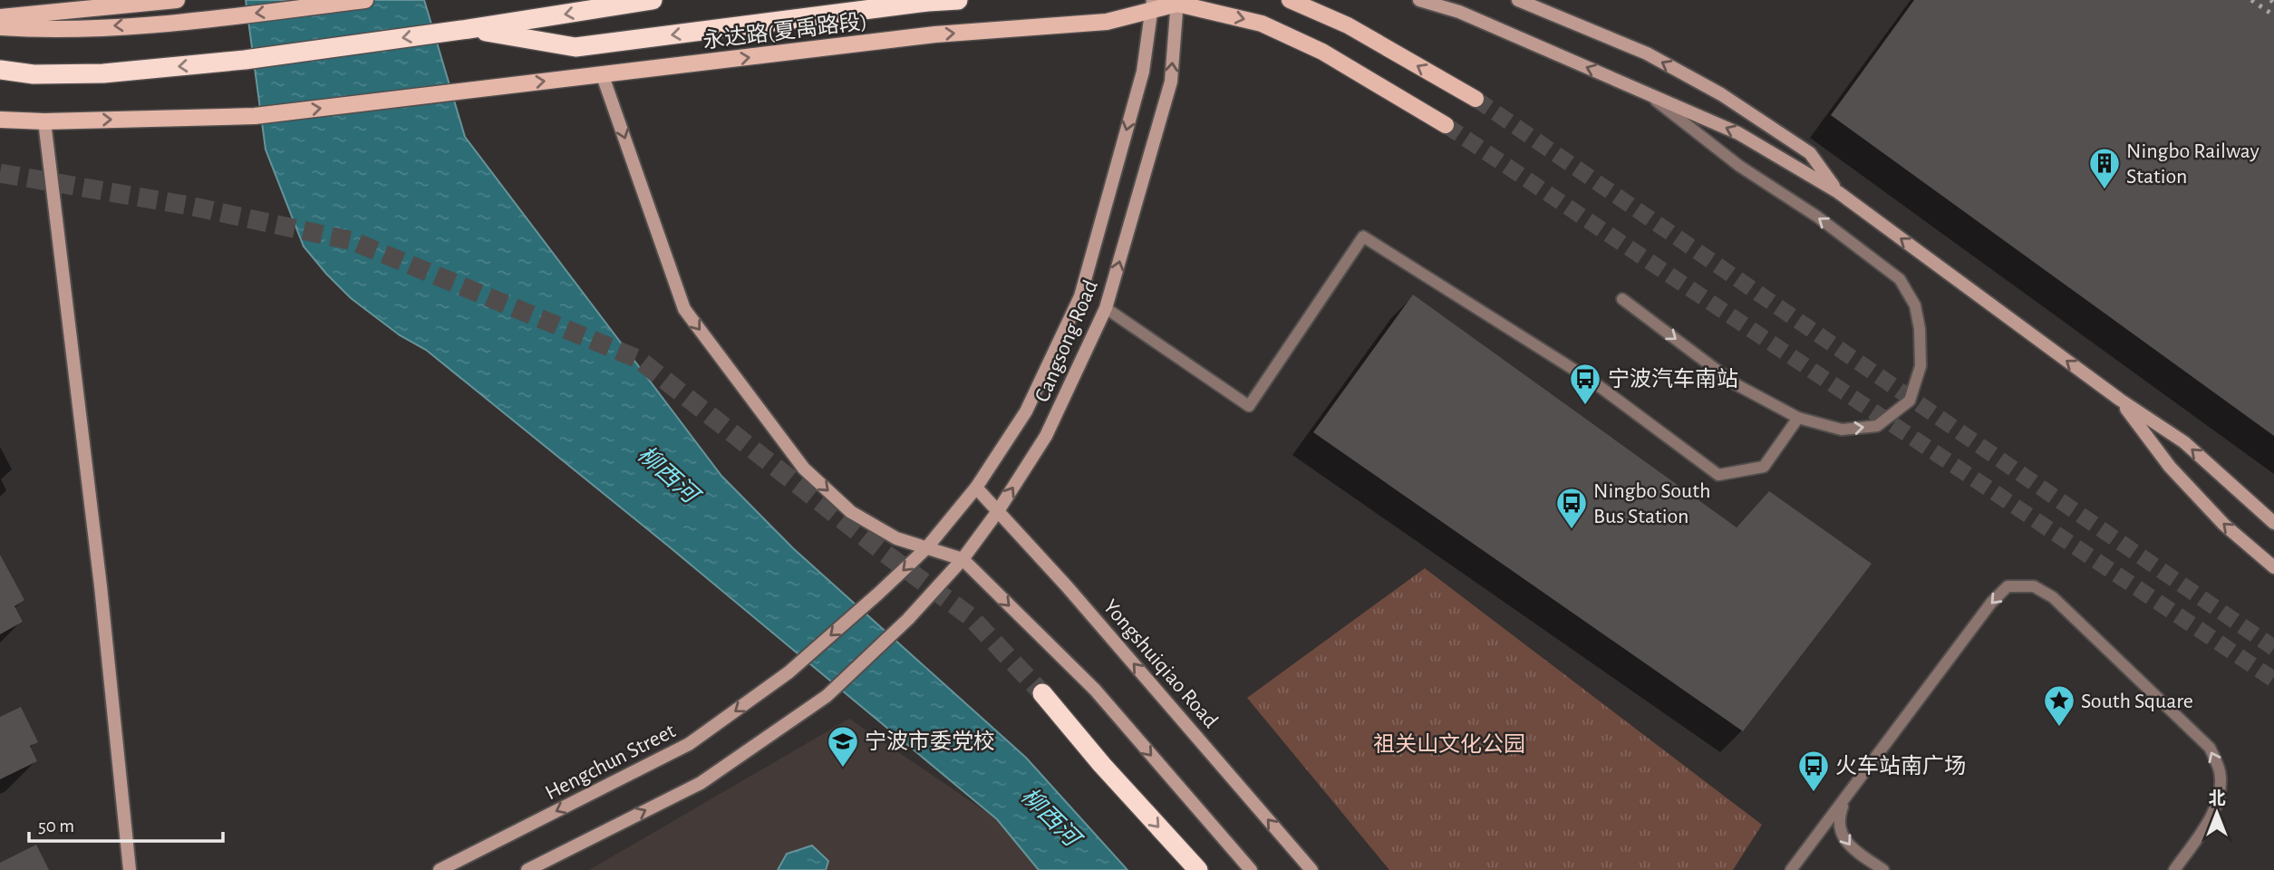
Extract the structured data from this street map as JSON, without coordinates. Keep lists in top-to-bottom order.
{
  "streets": {
    "main road": [
      "永达路(夏禹路段)",
      "Cangsong Road",
      "Yongshuiqiao Road",
      "Hengchun Street"
    ]
  },
  "crossings": [
    ["永达路(夏禹路段)", "Cangsong Road"],
    ["Cangsong Road", "Yongshuiqiao Road"],
    ["Cangsong Road", "Hengchun Street"]
  ],
  "one_way": ["Hengchun Street"],
  "water": ["柳西河"],
  "parks": ["祖关山文化公园"],
  "places": {
    "building": ["Ningbo Railway Station"],
    "bus stop": ["宁波汽车南站", "Ningbo South Bus Station", "火车站南广场"],
    "place": ["South Square"],
    "school or university": ["宁波市委党校"]
  },
  "scale_bar": "50 m",
  "north": "top"
}
